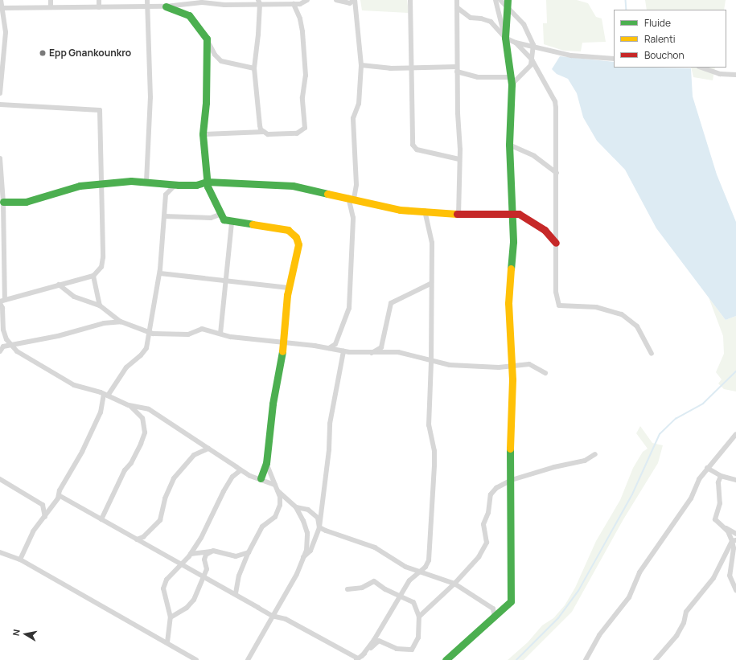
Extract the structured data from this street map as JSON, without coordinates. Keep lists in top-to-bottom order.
{
  "places": ["Epp Gnankounkro"],
  "legend": ["Fluide", "Ralenti", "Bouchon"],
  "north": "left"
}
